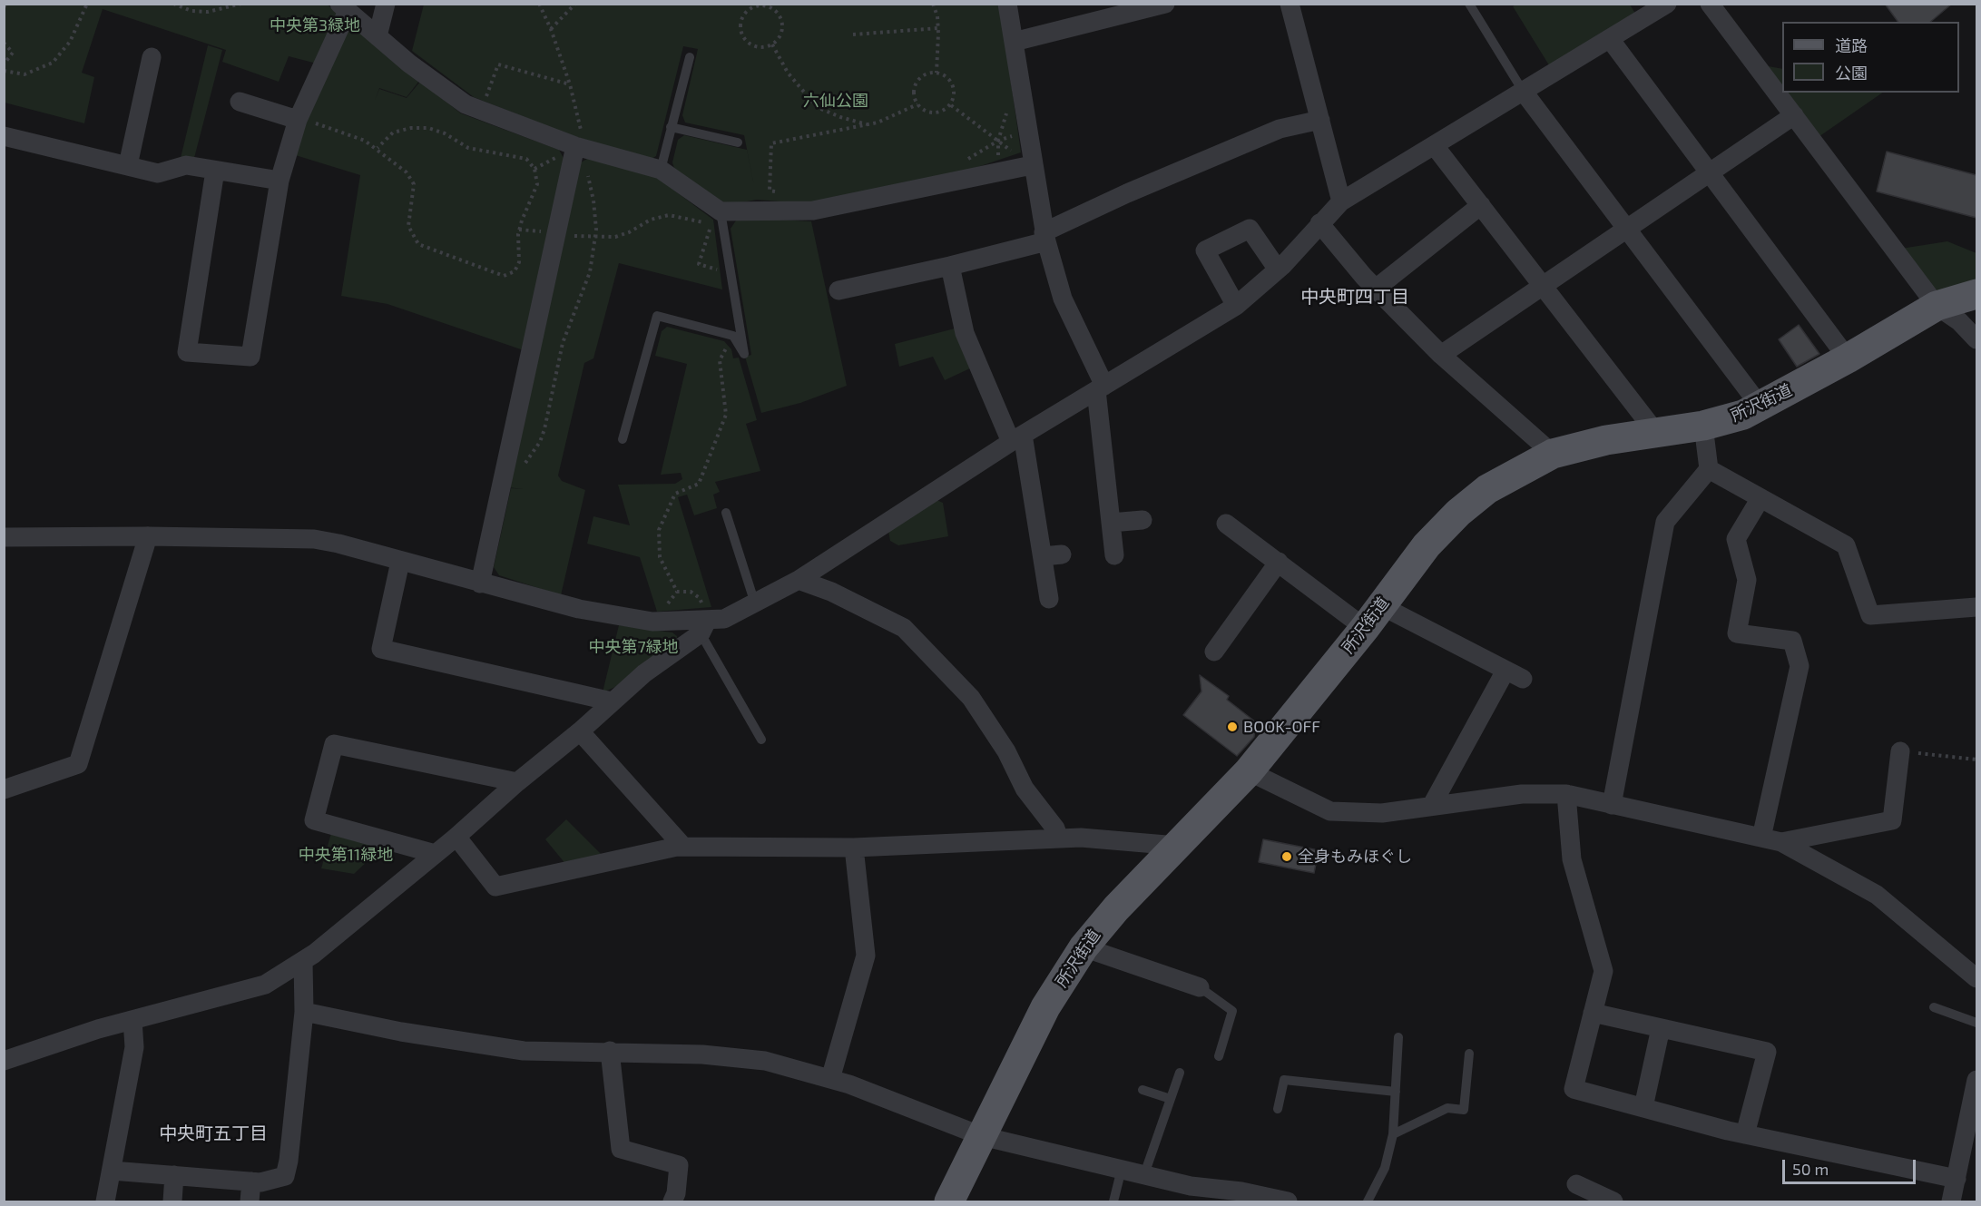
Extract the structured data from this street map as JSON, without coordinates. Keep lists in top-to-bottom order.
{
  "streets": {
    "main road": ["所沢街道"]
  },
  "districts": ["中央町四丁目", "中央町五丁目"],
  "parks": [
    "中央第3緑地",
    "六仙公園",
    "中央第7緑地",
    "中央第11緑地"
  ],
  "places": ["BOOK-OFF", "全身もみほぐし"],
  "legend": ["道路", "公園"],
  "scale_bar": "50 m"
}
